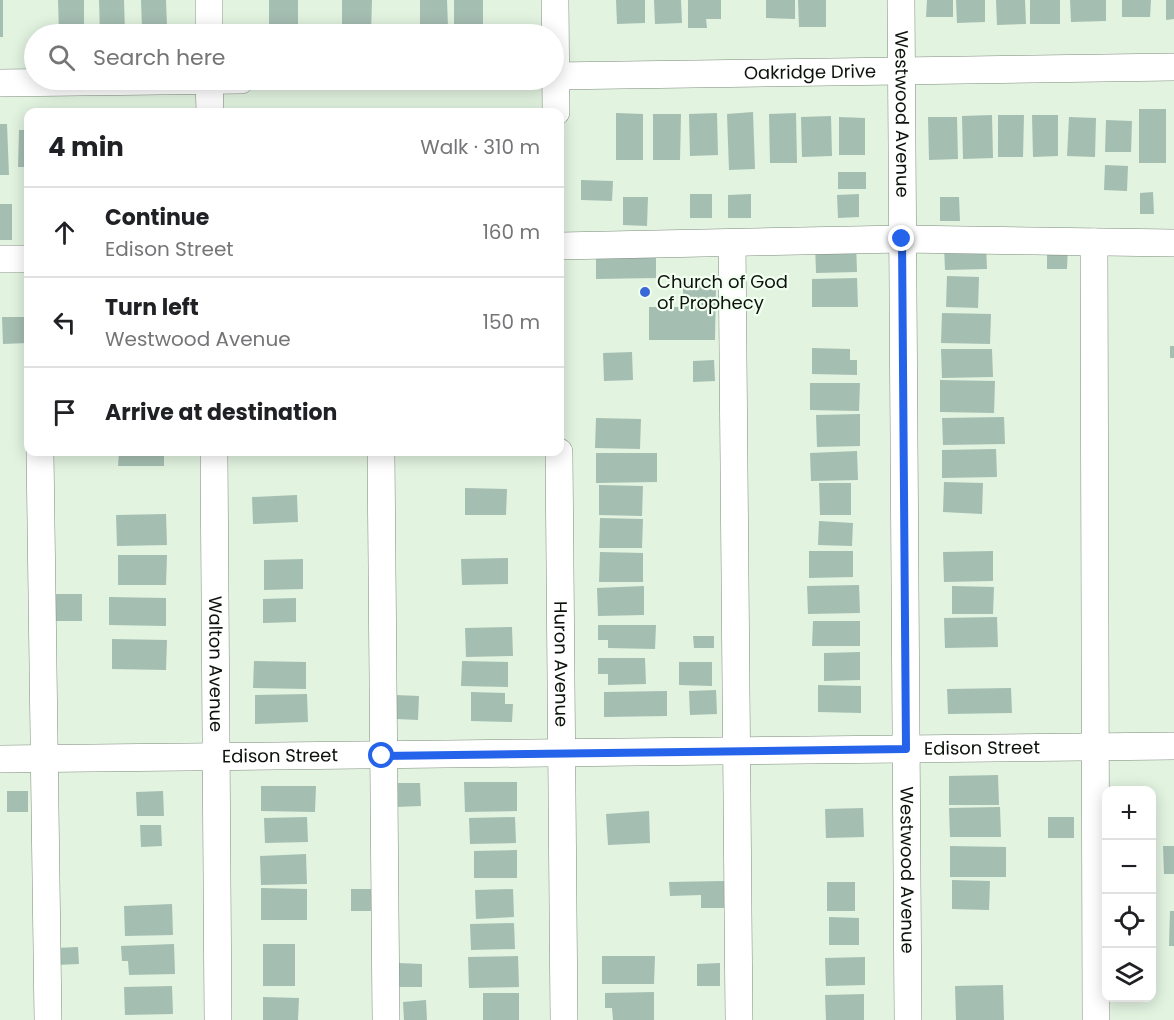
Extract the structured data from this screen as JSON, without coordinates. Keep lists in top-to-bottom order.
{
  "streets": {
    "street": [
      "Oakridge Drive",
      "Westwood Avenue",
      "Walton Avenue",
      "Huron Avenue",
      "Edison Street"
    ]
  },
  "crossings": [
    ["Oakridge Drive", "Westwood Avenue"],
    ["Westwood Avenue", "Edison Street"],
    ["Walton Avenue", "Edison Street"],
    ["Huron Avenue", "Edison Street"]
  ],
  "places": ["Church of God of Prophecy"],
  "page": {
    "search": "Search here",
    "heading": ["4 min", "Walk · 310 m"],
    "list": [
      ["Continue", "Edison Street", "160 m"],
      ["Turn left", "Westwood Avenue", "150 m"],
      "Arrive at destination"
    ],
    "map_buttons": ["+", "−"]
  }
}
